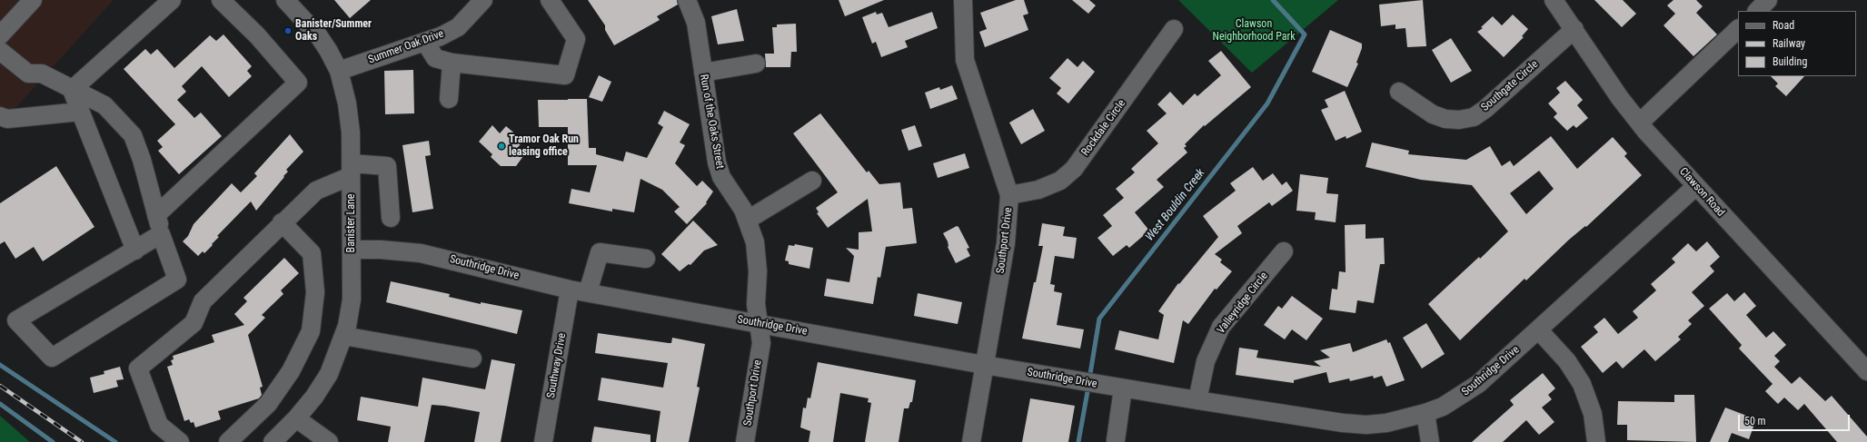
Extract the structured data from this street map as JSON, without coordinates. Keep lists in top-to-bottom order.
{
  "streets": {
    "street": [
      "Summer Oak Drive",
      "Southgate Circle",
      "Run of the Oaks Street",
      "Rockdale Circle",
      "Clawson Road",
      "Banister Lane",
      "Southport Drive",
      "Southridge Drive",
      "Valleyridge Circle",
      "Southway Drive"
    ]
  },
  "crossings": [
    ["Summer Oak Drive", "Banister Lane"],
    ["Southgate Circle", "Clawson Road"],
    ["Run of the Oaks Street", "Southport Drive"],
    ["Run of the Oaks Street", "Southridge Drive"],
    ["Rockdale Circle", "Southport Drive"],
    ["Clawson Road", "Southridge Drive"],
    ["Banister Lane", "Southridge Drive"],
    ["Southport Drive", "Southridge Drive"],
    ["Southridge Drive", "Valleyridge Circle"],
    ["Southridge Drive", "Southway Drive"]
  ],
  "water": ["West Bouldin Creek"],
  "parks": ["Clawson Neighborhood Park"],
  "places": ["Banister/Summer Oaks", "Tramor Oak Run leasing office"],
  "legend": ["Road", "Railway", "Building"],
  "scale_bar": "50 m"
}
